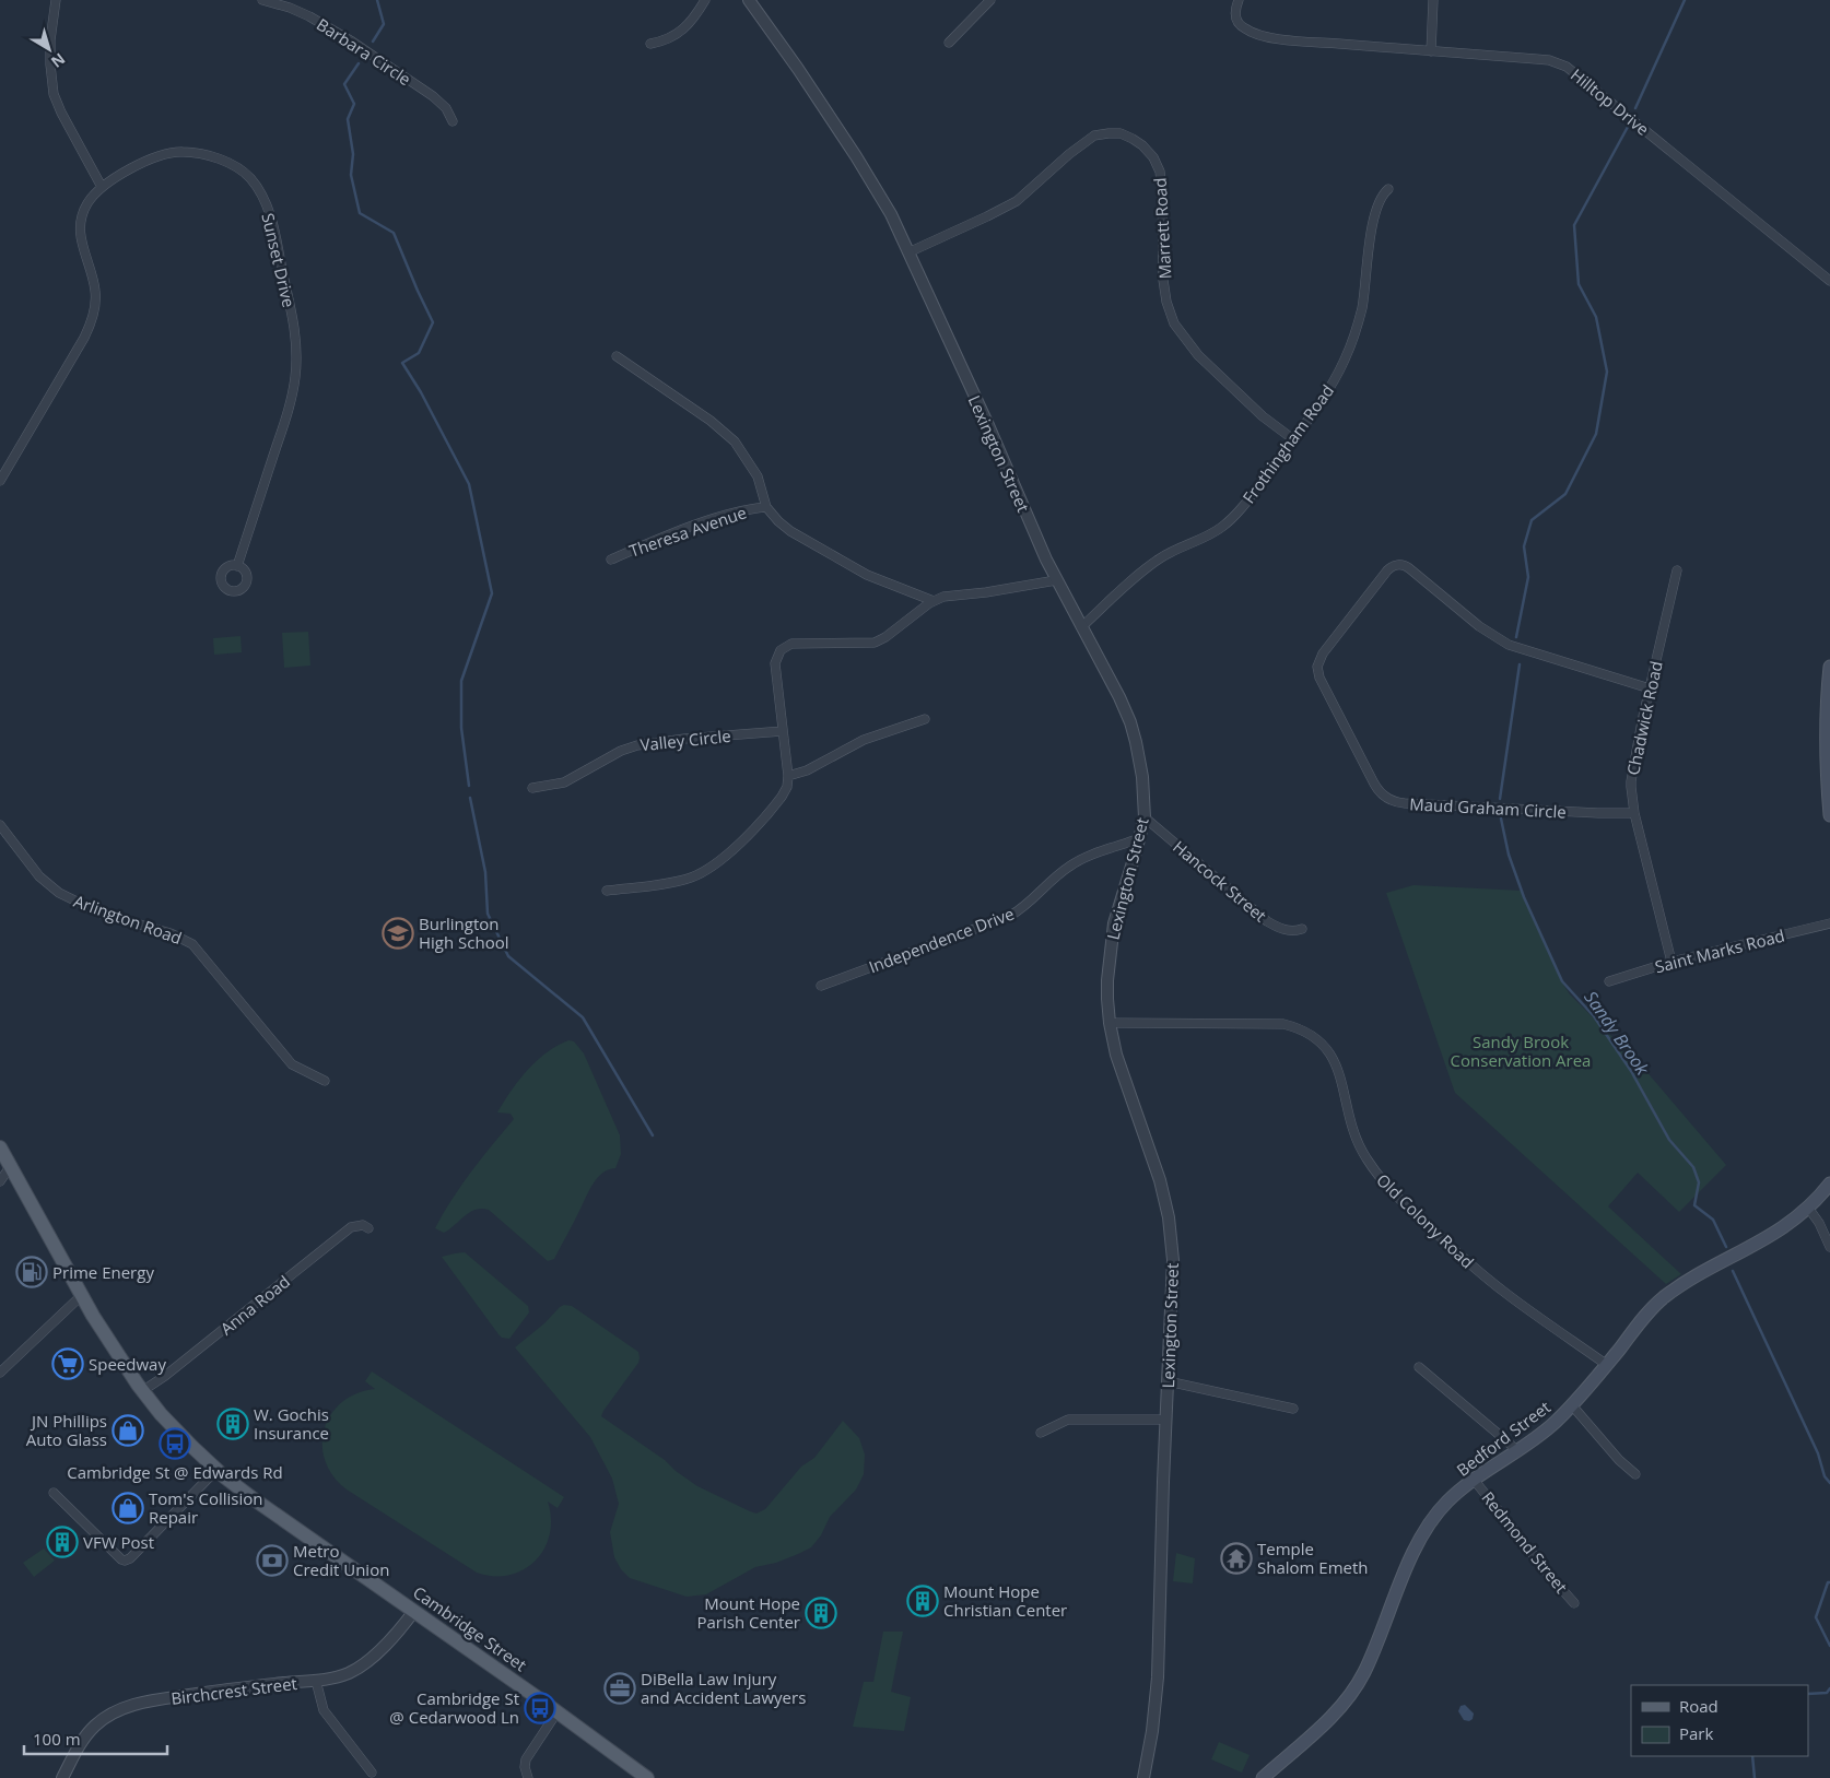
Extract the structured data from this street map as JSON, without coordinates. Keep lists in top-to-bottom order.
{
  "streets": {
    "main road": ["Bedford Street", "Cambridge Street"],
    "street": [
      "Barbara Circle",
      "Hilltop Drive",
      "Marrett Road",
      "Sunset Drive",
      "Frothingham Road",
      "Lexington Street",
      "Theresa Avenue",
      "Chadwick Road",
      "Valley Circle",
      "Maud Graham Circle",
      "Hancock Street",
      "Arlington Road",
      "Independence Drive",
      "Saint Marks Road",
      "Old Colony Road",
      "Anna Road",
      "Redmond Street",
      "Birchcrest Street"
    ]
  },
  "crossings": [
    ["Marrett Road", "Frothingham Road"],
    ["Marrett Road", "Lexington Street"],
    ["Frothingham Road", "Lexington Street"],
    ["Lexington Street", "Hancock Street"],
    ["Lexington Street", "Independence Drive"],
    ["Lexington Street", "Old Colony Road"],
    ["Chadwick Road", "Maud Graham Circle"],
    ["Chadwick Road", "Saint Marks Road"],
    ["Old Colony Road", "Bedford Street"],
    ["Anna Road", "Cambridge Street"],
    ["Bedford Street", "Redmond Street"],
    ["Cambridge Street", "Birchcrest Street"]
  ],
  "water": ["Sandy Brook"],
  "parks": ["Sandy Brook Conservation Area"],
  "places": {
    "school or university": ["Burlington High School"],
    "fuel station": ["Prime Energy"],
    "supermarket": ["Speedway"],
    "building": [
      "W. Gochis Insurance",
      "VFW Post",
      "Mount Hope Christian Center",
      "Mount Hope Parish Center"
    ],
    "shop": ["JN Phillips Auto Glass", "Tom's Collision Repair"],
    "bus stop": ["Cambridge St @ Edwards Rd", "Cambridge St @ Cedarwood Ln"],
    "temple": ["Temple Shalom Emeth"],
    "bank": ["Metro Credit Union"],
    "office": ["DiBella Law Injury and Accident Lawyers"]
  },
  "legend": ["Road", "Park"],
  "scale_bar": "100 m",
  "north": "bottom right"
}
